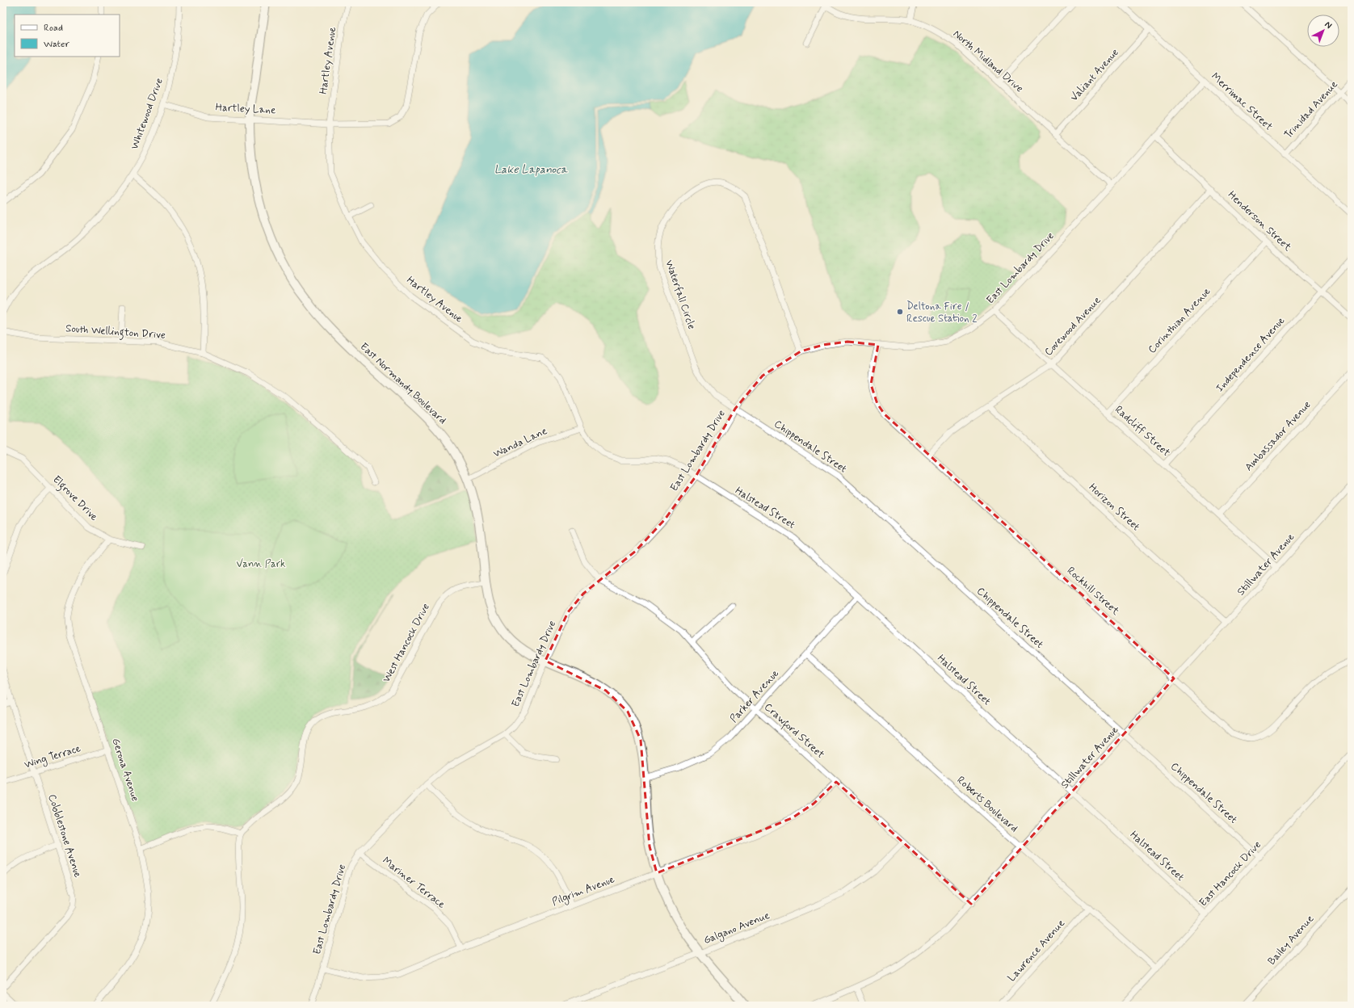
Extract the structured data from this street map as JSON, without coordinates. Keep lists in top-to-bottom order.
{
  "streets": {
    "street": [
      "Hartley Avenue",
      "North Midland Drive",
      "Valiant Avenue",
      "Merrimac Street",
      "Hartley Lane",
      "Trinidad Avenue",
      "Whitewood Drive",
      "Henderson Street",
      "East Lombardy Drive",
      "Waterfall Circle",
      "Corinthian Avenue",
      "Covewood Avenue",
      "South Wellington Drive",
      "Independence Avenue",
      "East Normandy Boulevard",
      "Radcliff Street",
      "Ambassador Avenue",
      "Wanda Lane",
      "Chippendale Street",
      "Elgrove Drive",
      "Horizon Street",
      "Halstead Street",
      "Stillwater Avenue",
      "Rockhill Street",
      "West Hancock Drive",
      "Parker Avenue",
      "Crawford Street",
      "Wing Terrace",
      "Gerona Avenue",
      "Roberts Boulevard",
      "Cobblestone Avenue",
      "East Hancock Drive",
      "Mariner Terrace",
      "Pilgrim Avenue",
      "Galgano Avenue",
      "Bailey Avenue",
      "Lawrence Avenue"
    ]
  },
  "crossings": [
    ["Hartley Avenue", "Hartley Lane"],
    ["Hartley Avenue", "East Lombardy Drive"],
    ["Hartley Avenue", "Wanda Lane"],
    ["Hartley Avenue", "Halstead Street"],
    ["North Midland Drive", "Valiant Avenue"],
    ["North Midland Drive", "East Lombardy Drive"],
    ["Valiant Avenue", "Merrimac Street"],
    ["Merrimac Street", "Trinidad Avenue"],
    ["Merrimac Street", "East Lombardy Drive"],
    ["Hartley Lane", "Whitewood Drive"],
    ["Hartley Lane", "East Normandy Boulevard"],
    ["Henderson Street", "East Lombardy Drive"],
    ["Henderson Street", "Corinthian Avenue"],
    ["Henderson Street", "Covewood Avenue"],
    ["Henderson Street", "Independence Avenue"],
    ["East Lombardy Drive", "Waterfall Circle"],
    ["East Lombardy Drive", "East Normandy Boulevard"],
    ["East Lombardy Drive", "Radcliff Street"],
    ["East Lombardy Drive", "Chippendale Street"],
    ["East Lombardy Drive", "Halstead Street"],
    ["East Lombardy Drive", "Rockhill Street"],
    ["East Lombardy Drive", "Crawford Street"],
    ["East Lombardy Drive", "Mariner Terrace"],
    ["East Lombardy Drive", "Pilgrim Avenue"],
    ["Waterfall Circle", "Chippendale Street"],
    ["Corinthian Avenue", "Radcliff Street"],
    ["Covewood Avenue", "Radcliff Street"],
    ["Covewood Avenue", "Horizon Street"],
    ["Covewood Avenue", "Rockhill Street"],
    ["Independence Avenue", "Radcliff Street"],
    ["East Normandy Boulevard", "Wanda Lane"],
    ["East Normandy Boulevard", "West Hancock Drive"],
    ["East Normandy Boulevard", "Parker Avenue"],
    ["East Normandy Boulevard", "Pilgrim Avenue"],
    ["East Normandy Boulevard", "Galgano Avenue"],
    ["Radcliff Street", "Ambassador Avenue"],
    ["Radcliff Street", "Stillwater Avenue"],
    ["Chippendale Street", "Stillwater Avenue"],
    ["Chippendale Street", "East Hancock Drive"],
    ["Elgrove Drive", "Gerona Avenue"],
    ["Horizon Street", "Stillwater Avenue"],
    ["Halstead Street", "Stillwater Avenue"],
    ["Halstead Street", "Parker Avenue"],
    ["Halstead Street", "East Hancock Drive"],
    ["Stillwater Avenue", "Rockhill Street"],
    ["Stillwater Avenue", "Crawford Street"],
    ["Stillwater Avenue", "Roberts Boulevard"],
    ["Parker Avenue", "Crawford Street"],
    ["Parker Avenue", "Roberts Boulevard"],
    ["Crawford Street", "Pilgrim Avenue"],
    ["Crawford Street", "Galgano Avenue"],
    ["Wing Terrace", "Gerona Avenue"],
    ["Wing Terrace", "Cobblestone Avenue"],
    ["Roberts Boulevard", "East Hancock Drive"],
    ["Roberts Boulevard", "Lawrence Avenue"],
    ["Mariner Terrace", "Pilgrim Avenue"]
  ],
  "water": ["Lake Lapanoca"],
  "parks": ["Vann Park"],
  "places": ["Deltona Fire / Rescue Station 2"],
  "legend": ["Road", "Water"],
  "north": "top right"
}
